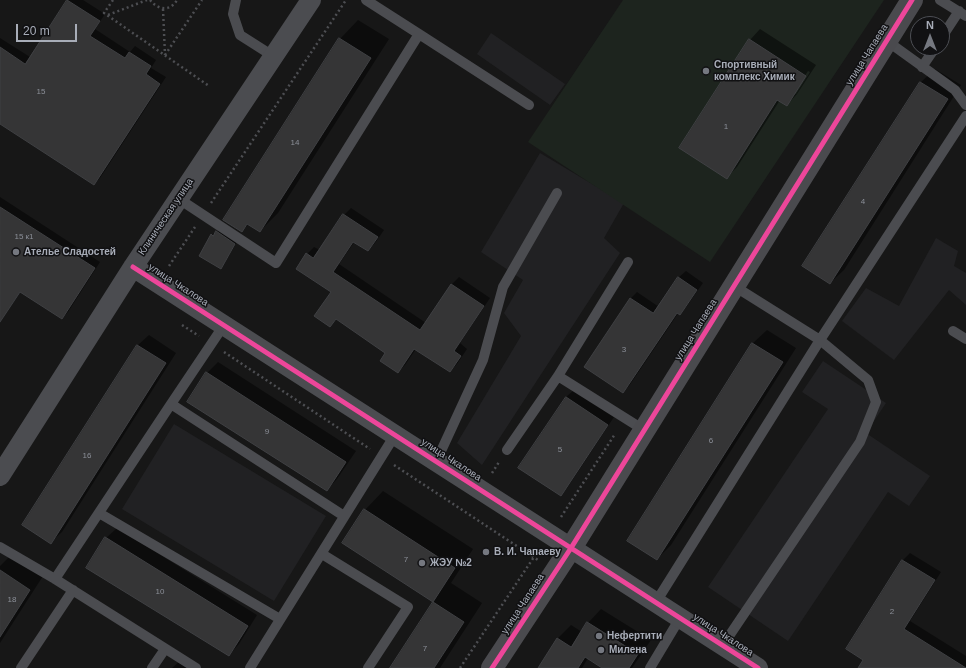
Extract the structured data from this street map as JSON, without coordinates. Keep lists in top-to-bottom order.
{
  "streets": {
    "street": ["улица Чапаева", "Клиническая улица", "улица Чкалова"]
  },
  "crossings": [
    ["улица Чапаева", "улица Чкалова"],
    ["Клиническая улица", "улица Чкалова"]
  ],
  "places": [
    "Спортивный комплекс Химик",
    "Ателье Сладостей",
    "В. И. Чапаеву",
    "ЖЭУ №2",
    "Нефертити",
    "Милена"
  ],
  "house_numbers": [
    "15",
    "1",
    "14",
    "4",
    "15 к1",
    "3",
    "9",
    "6",
    "5",
    "16",
    "7",
    "10",
    "18",
    "2",
    "7"
  ],
  "scale_bar": "20 m",
  "north": "top"
}
